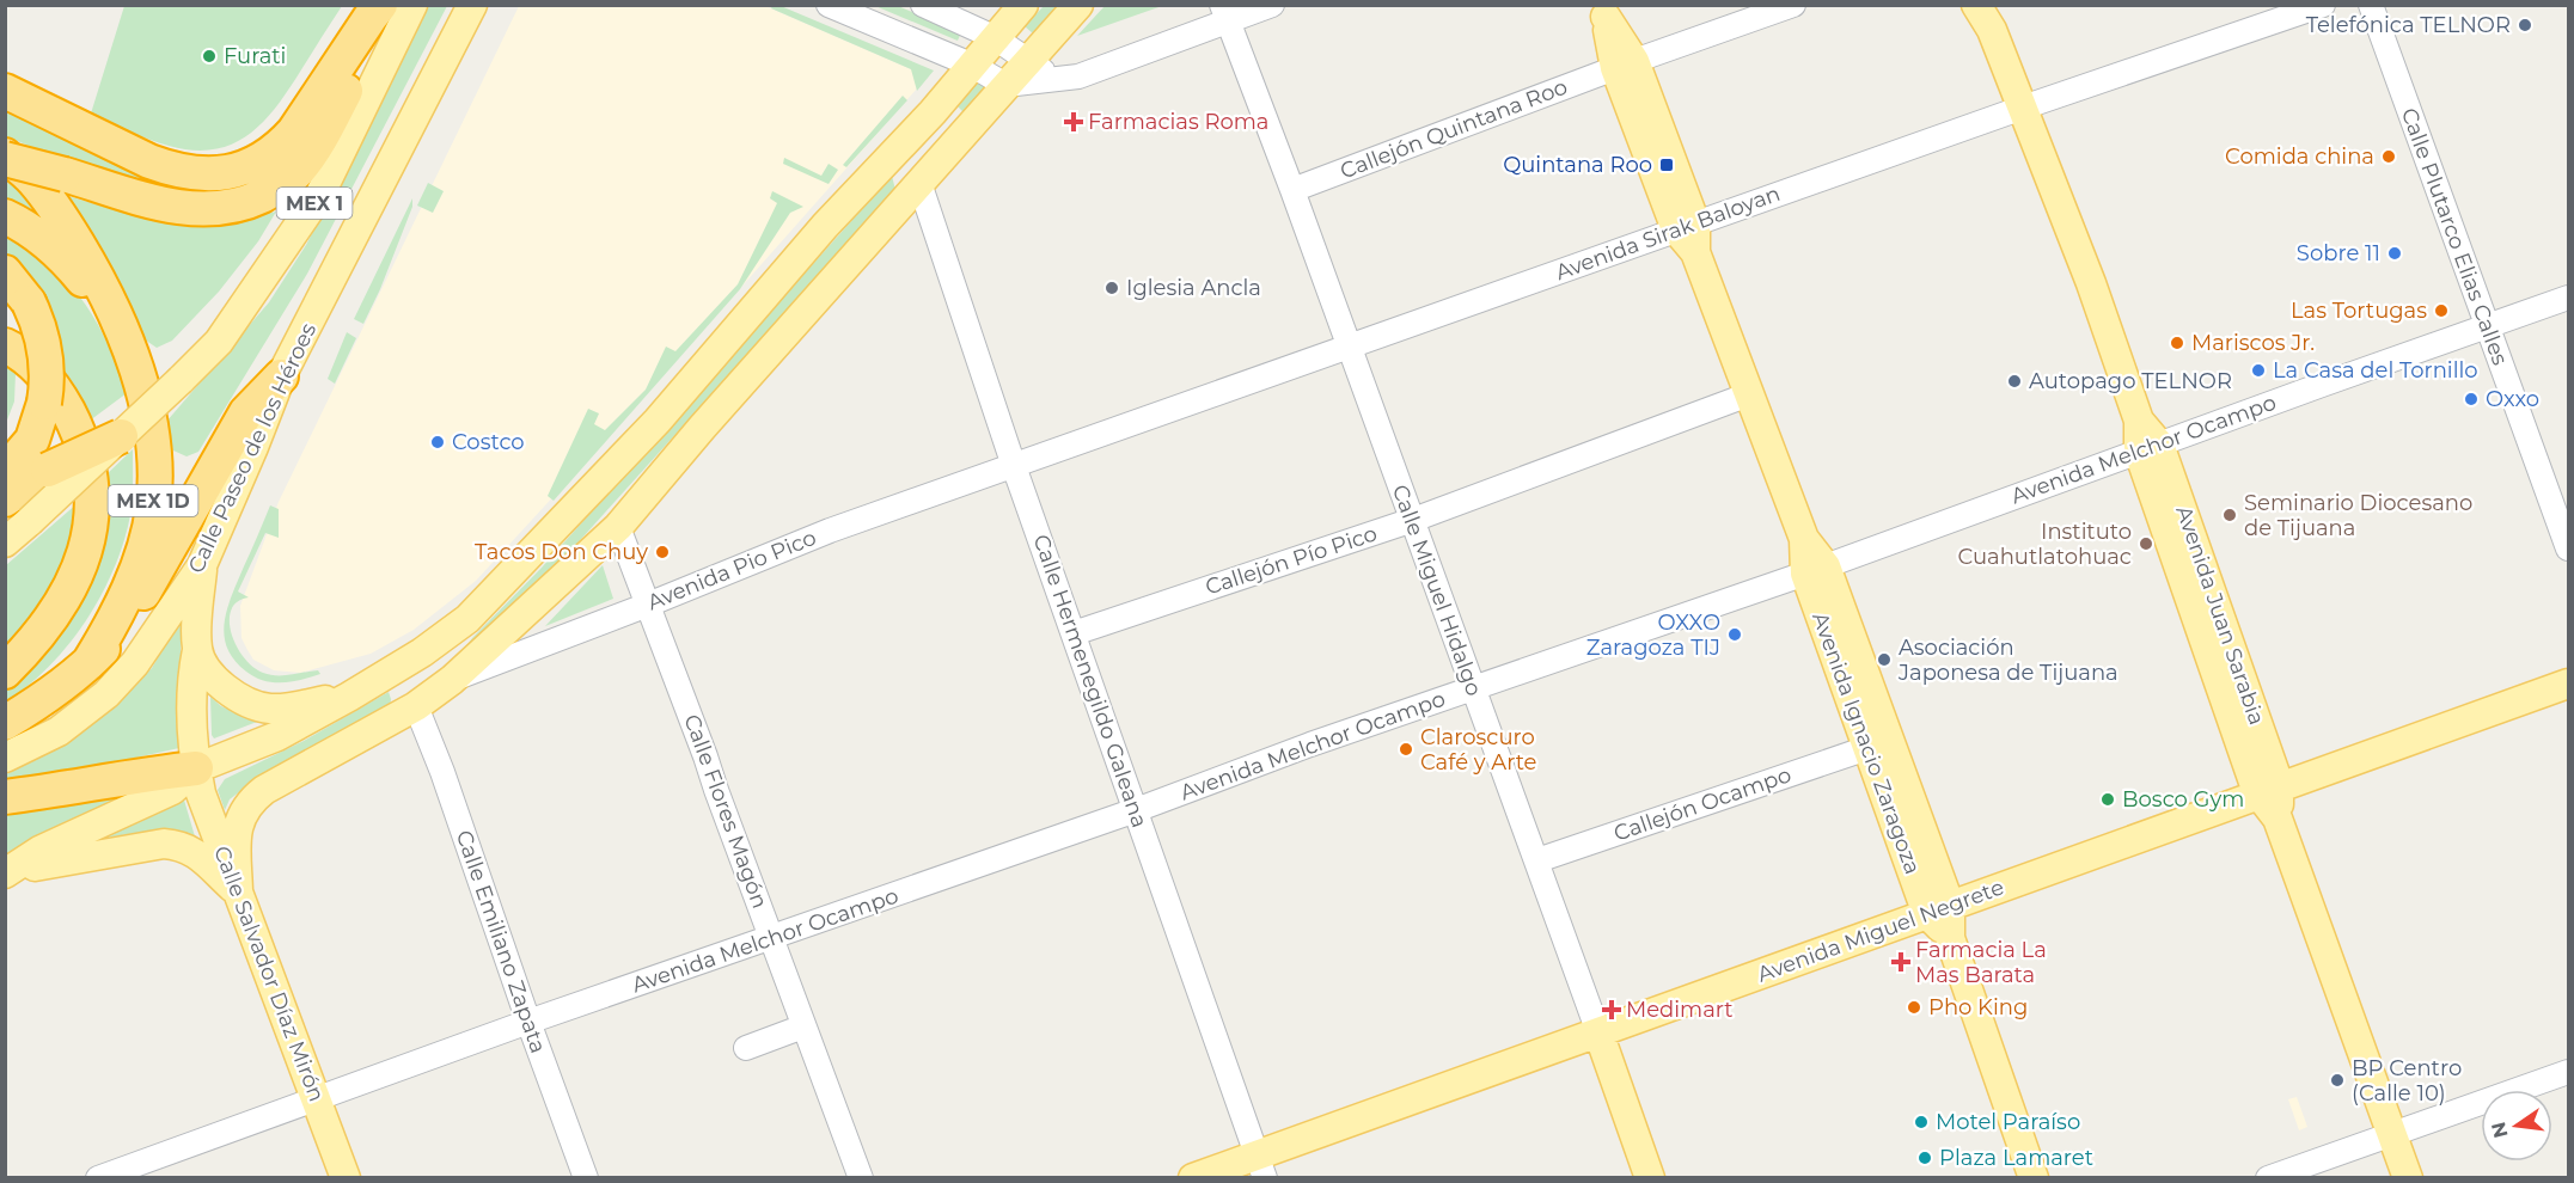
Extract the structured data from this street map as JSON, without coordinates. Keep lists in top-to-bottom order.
{
  "streets": {
    "highway": ["MEX 1", "MEX 1D"],
    "main road": [
      "Calle Paseo de los Héroes",
      "Calle Miguel Hidalgo",
      "Avenida Juan Sarabia",
      "Avenida Ignacio Zaragoza",
      "Avenida Miguel Negrete",
      "Calle Salvador Díaz Mirón"
    ],
    "street": [
      "Callejón Quintana Roo",
      "Avenida Sirak Baloyan",
      "Calle Plutarco Elias Calles",
      "Avenida Melchor Ocampo",
      "Callejón Pío Pico",
      "Avenida Pio Pico",
      "Calle Hermenegildo Galeana",
      "Callejón Ocampo",
      "Calle Flores Magón",
      "Calle Emiliano Zapata"
    ]
  },
  "crossings": [
    ["Callejón Quintana Roo", "Calle Miguel Hidalgo"],
    ["Callejón Quintana Roo", "Avenida Ignacio Zaragoza"],
    ["MEX 1", "Calle Paseo de los Héroes"],
    ["MEX 1", "MEX 1D"],
    ["Avenida Sirak Baloyan", "Avenida Pio Pico"],
    ["Avenida Sirak Baloyan", "Calle Miguel Hidalgo"],
    ["Avenida Sirak Baloyan", "Avenida Juan Sarabia"],
    ["Avenida Sirak Baloyan", "Calle Hermenegildo Galeana"],
    ["Avenida Sirak Baloyan", "Avenida Ignacio Zaragoza"],
    ["Calle Plutarco Elias Calles", "Avenida Melchor Ocampo"],
    ["Calle Paseo de los Héroes", "Calle Salvador Díaz Mirón"],
    ["Avenida Melchor Ocampo", "Calle Miguel Hidalgo"],
    ["Avenida Melchor Ocampo", "Avenida Juan Sarabia"],
    ["Avenida Melchor Ocampo", "Calle Hermenegildo Galeana"],
    ["Avenida Melchor Ocampo", "Avenida Ignacio Zaragoza"],
    ["Avenida Melchor Ocampo", "Calle Flores Magón"],
    ["Avenida Melchor Ocampo", "Calle Emiliano Zapata"],
    ["Avenida Melchor Ocampo", "Calle Salvador Díaz Mirón"],
    ["Callejón Pío Pico", "Calle Miguel Hidalgo"],
    ["Callejón Pío Pico", "Calle Hermenegildo Galeana"],
    ["Callejón Pío Pico", "Avenida Ignacio Zaragoza"],
    ["Avenida Pio Pico", "Calle Hermenegildo Galeana"],
    ["Avenida Pio Pico", "Calle Flores Magón"],
    ["Calle Miguel Hidalgo", "Callejón Ocampo"],
    ["Calle Miguel Hidalgo", "Avenida Miguel Negrete"],
    ["Avenida Juan Sarabia", "Avenida Miguel Negrete"],
    ["Calle Hermenegildo Galeana", "Avenida Miguel Negrete"],
    ["Avenida Ignacio Zaragoza", "Callejón Ocampo"],
    ["Avenida Ignacio Zaragoza", "Avenida Miguel Negrete"]
  ],
  "places": {
    "other": [
      "Telefónica TELNOR",
      "Furati",
      "Comida china",
      "Sobre 11",
      "Iglesia Ancla",
      "Las Tortugas",
      "Mariscos Jr.",
      "La Casa del Tornillo",
      "Autopago TELNOR",
      "Oxxo",
      "Costco",
      "Seminario Diocesano de Tijuana",
      "Instituto Cuahutlatohuac",
      "Tacos Don Chuy",
      "OXXO Zaragoza TIJ",
      "Asociación Japonesa de Tijuana",
      "Claroscuro Café y Arte",
      "Bosco Gym",
      "Pho King",
      "BP Centro (Calle 10)",
      "Motel Paraíso",
      "Plaza Lamaret"
    ],
    "health": ["Farmacias Roma", "Farmacia La Mas Barata", "Medimart"],
    "transit": ["Quintana Roo"]
  },
  "north": "left"
}
